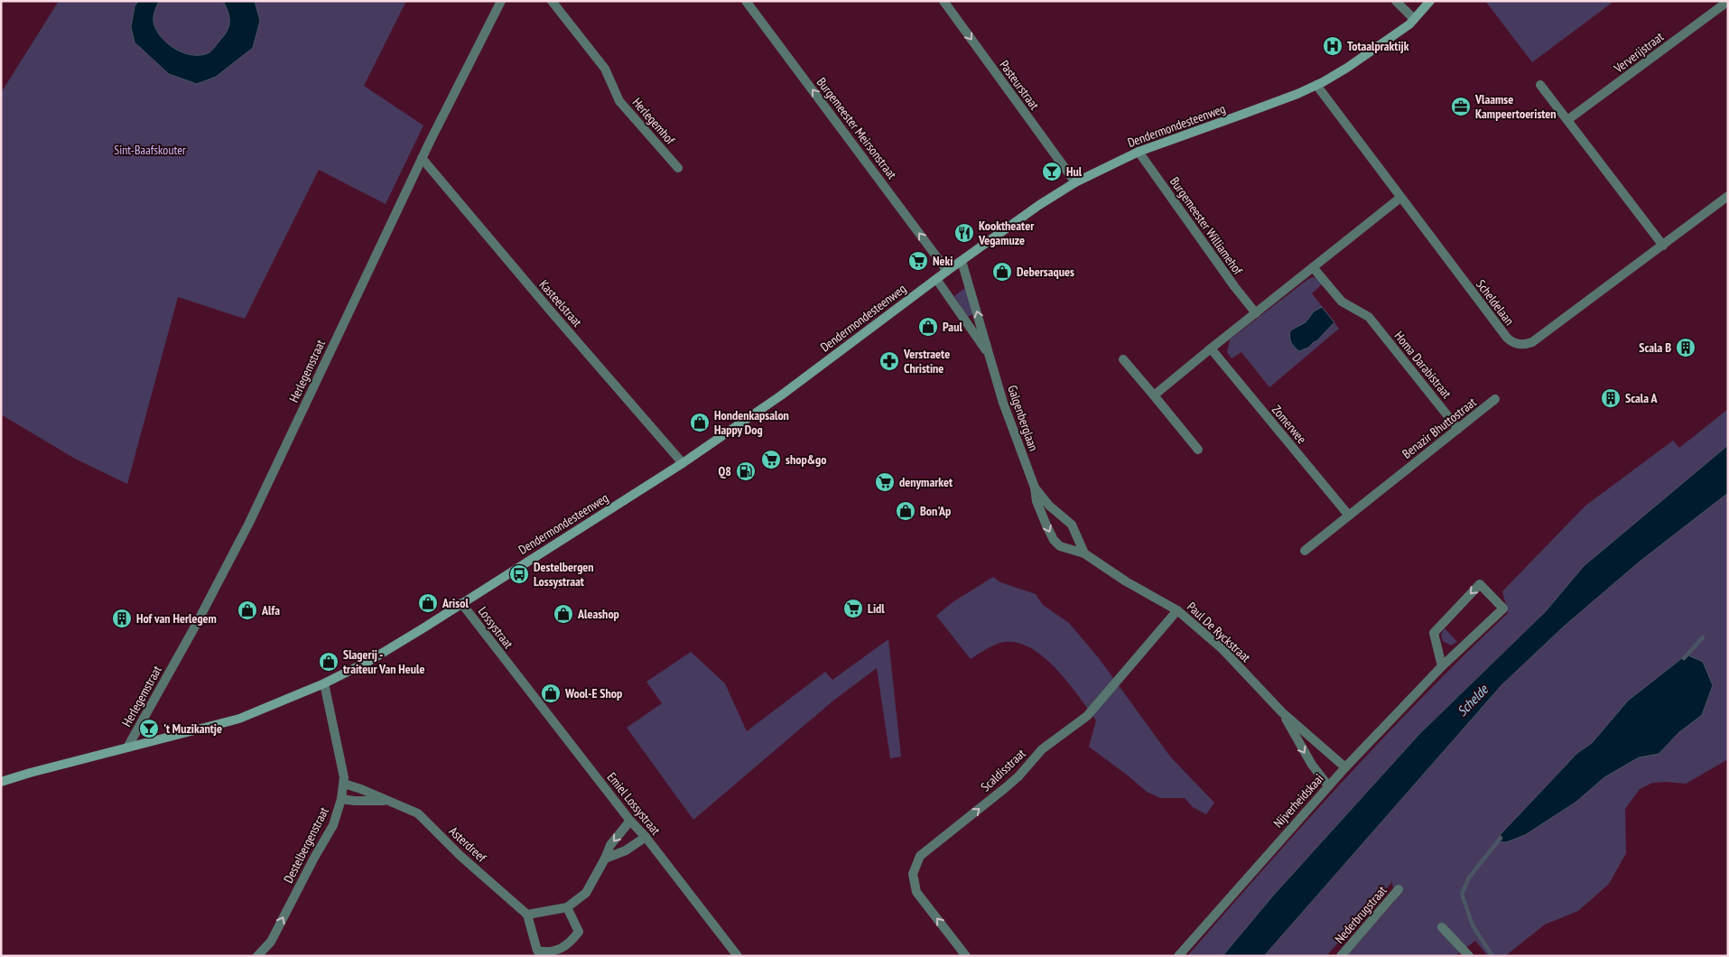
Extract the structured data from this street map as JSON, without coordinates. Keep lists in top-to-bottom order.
{
  "streets": {
    "main road": ["Dendermondesteenweg"],
    "street": [
      "Ververijstraat",
      "Pasteurstraat",
      "Herlegemhof",
      "Burgemeester Meirsonstraat",
      "Burgemeester Williamehof",
      "Scheldelaan",
      "Kasteelstraat",
      "Homa Darabistraat",
      "Herlegemstraat",
      "Galgenberglaan",
      "Zomerwee",
      "Benazir Bhuttostraat",
      "Lossystraat",
      "Paul De Ryckstraat",
      "Scaldisstraat",
      "Nijverheidskaai",
      "Emiel Lossystraat",
      "Asterdreef",
      "Destelbergenstraat",
      "Nederbrugstraat"
    ]
  },
  "crossings": [
    ["Pasteurstraat", "Dendermondesteenweg"],
    ["Dendermondesteenweg", "Burgemeester Meirsonstraat"],
    ["Dendermondesteenweg", "Burgemeester Williamehof"],
    ["Dendermondesteenweg", "Scheldelaan"],
    ["Dendermondesteenweg", "Kasteelstraat"],
    ["Dendermondesteenweg", "Herlegemstraat"],
    ["Dendermondesteenweg", "Galgenberglaan"],
    ["Dendermondesteenweg", "Lossystraat"],
    ["Dendermondesteenweg", "Destelbergenstraat"],
    ["Kasteelstraat", "Herlegemstraat"],
    ["Homa Darabistraat", "Benazir Bhuttostraat"],
    ["Galgenberglaan", "Paul De Ryckstraat"],
    ["Zomerwee", "Benazir Bhuttostraat"],
    ["Lossystraat", "Emiel Lossystraat"],
    ["Paul De Ryckstraat", "Scaldisstraat"],
    ["Paul De Ryckstraat", "Nijverheidskaai"],
    ["Asterdreef", "Destelbergenstraat"]
  ],
  "one_way": [
    "Pasteurstraat",
    "Burgemeester Meirsonstraat",
    "Scaldisstraat",
    "Destelbergenstraat"
  ],
  "water": ["Schelde"],
  "parks": ["Sint-Baafskouter"],
  "places": {
    "hospital": ["Totaalpraktijk"],
    "office": ["Vlaamse Kampeertoeristen"],
    "bar": ["Hul", "'t Muzikantje"],
    "restaurant": ["Kooktheater Vegamuze"],
    "supermarket": [
      "Neki",
      "shop&go",
      "denymarket",
      "Lidl"
    ],
    "shop": [
      "Debersaques",
      "Paul",
      "Hondenkapsalon Happy Dog",
      "Bon'Ap",
      "Arisol",
      "Alfa",
      "Aleashop",
      "Slagerij - traiteur Van Heule",
      "Wool-E Shop"
    ],
    "building": ["Scala B", "Scala A", "Hof van Herlegem"],
    "pharmacy": ["Verstraete Christine"],
    "fuel station": ["Q8"],
    "bus stop": ["Destelbergen Lossystraat"]
  }
}
